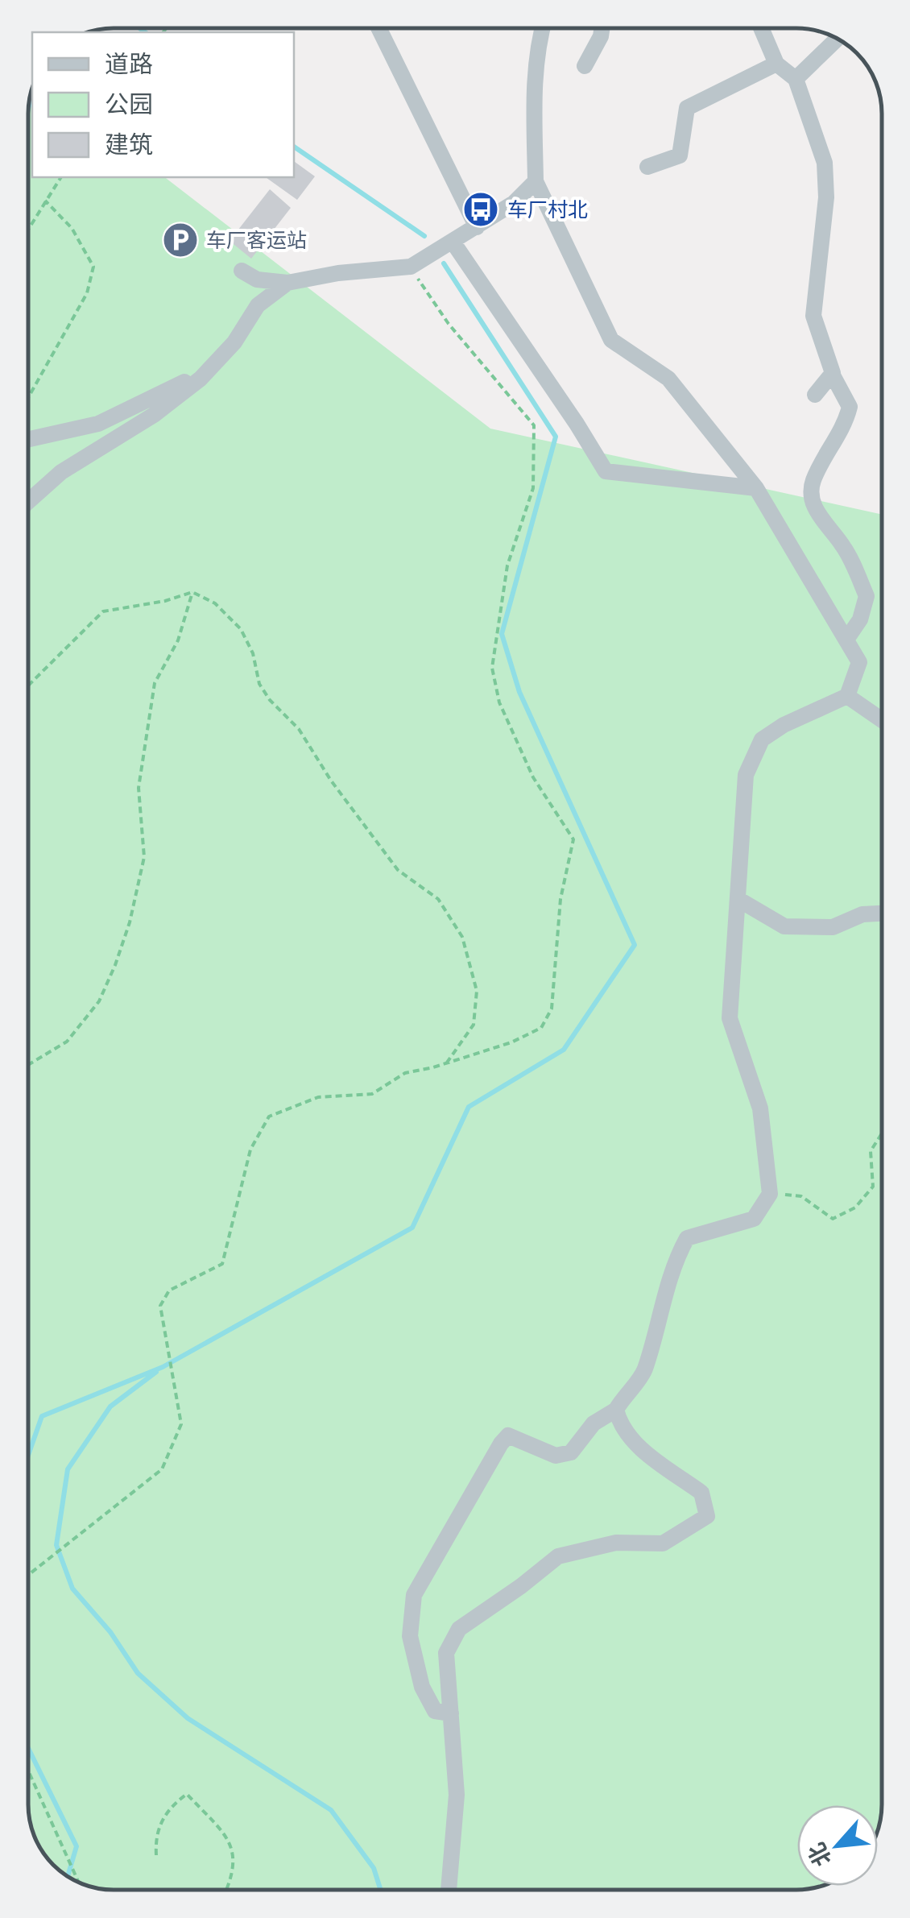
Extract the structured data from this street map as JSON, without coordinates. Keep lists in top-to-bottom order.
{
  "places": {
    "bus stop": ["车厂村北"],
    "parking": ["车厂客运站"]
  },
  "legend": ["道路", "公园", "建筑"],
  "north": "bottom left"
}
